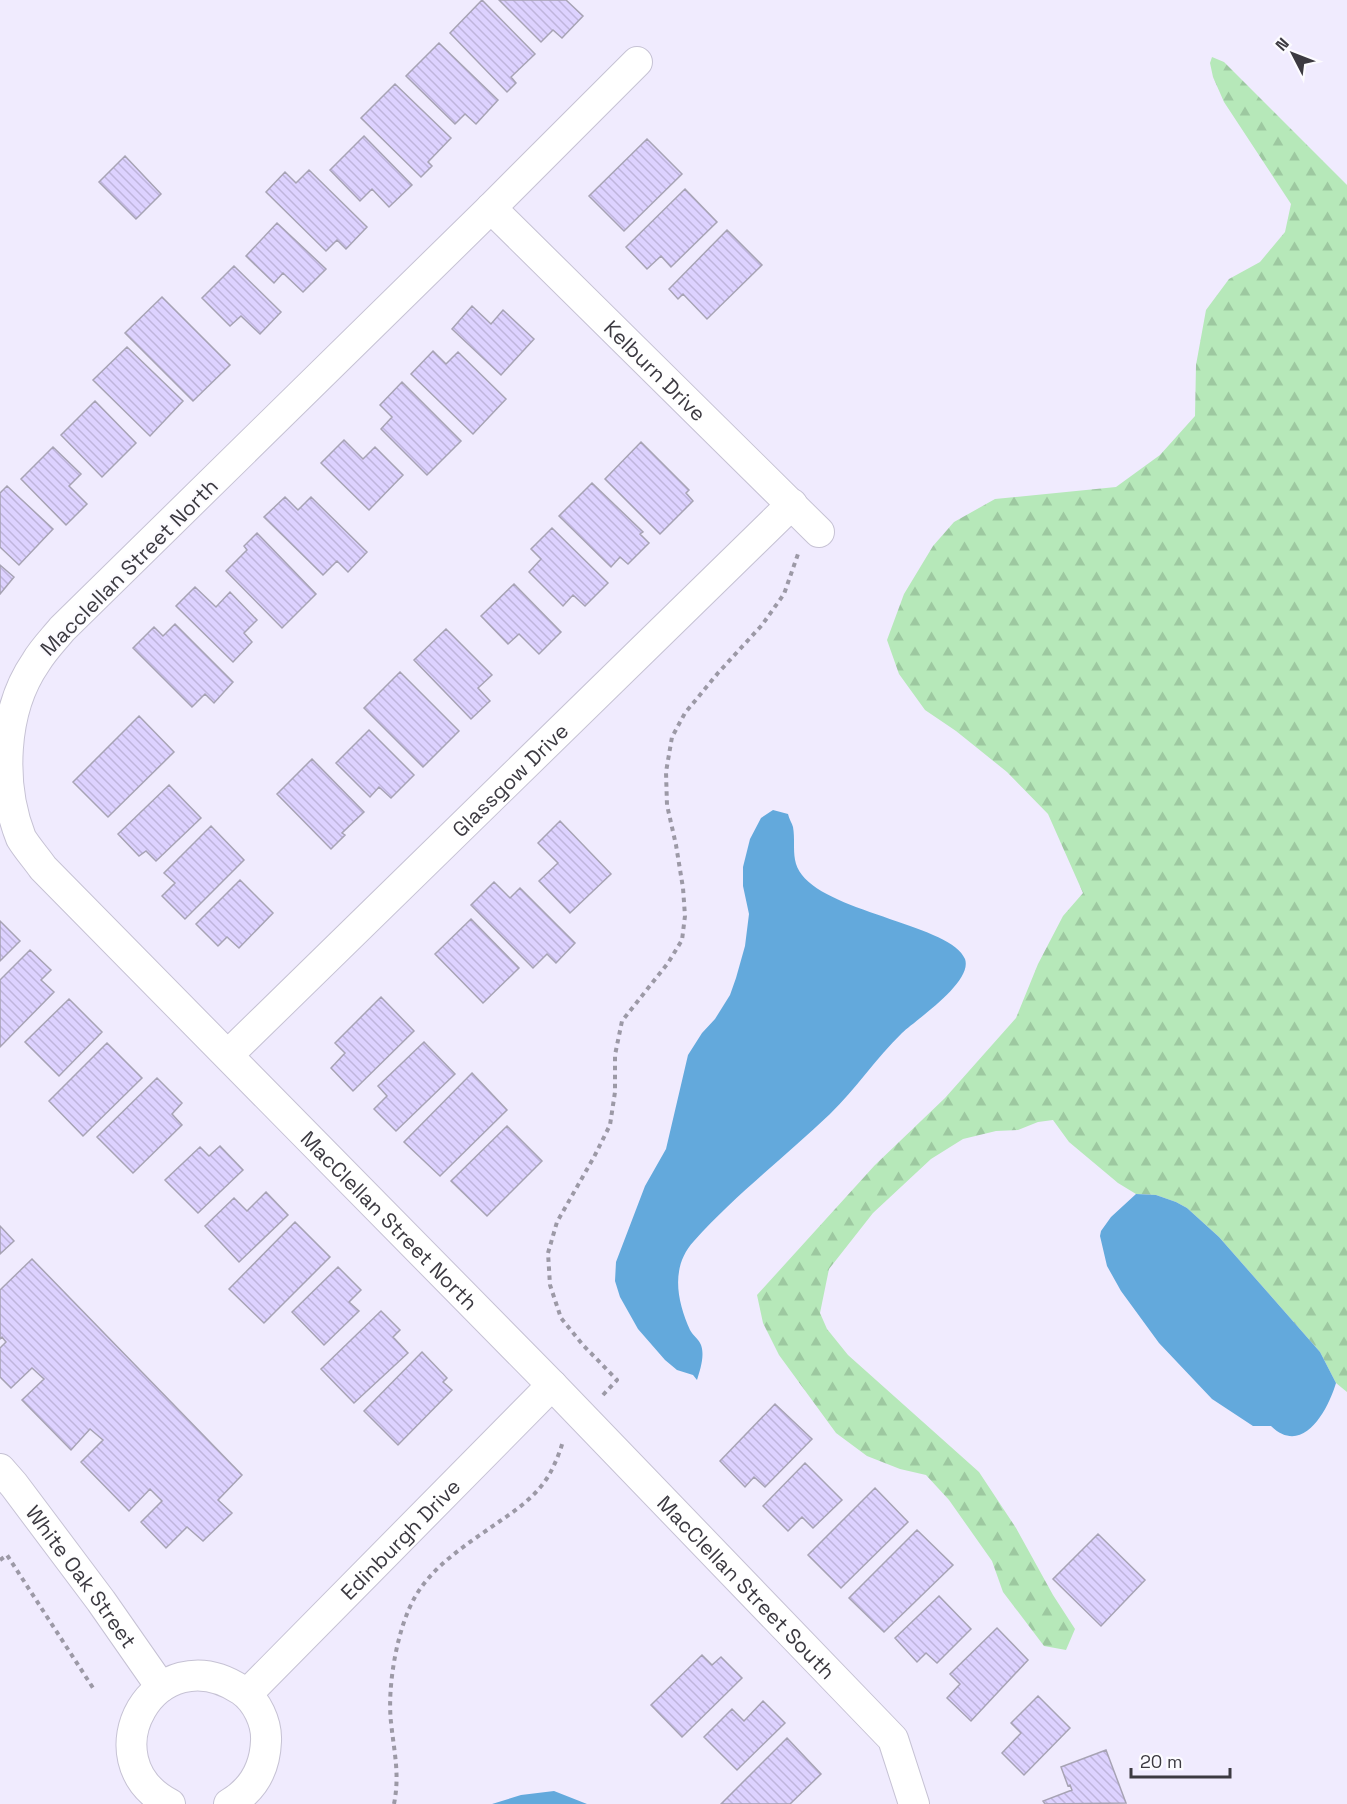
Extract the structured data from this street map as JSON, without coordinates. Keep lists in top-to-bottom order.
{
  "streets": {
    "street": [
      "Kelburn Drive",
      "Macclellan Street North",
      "Glassgow Drive",
      "MacClellan Street North",
      "Edinburgh Drive",
      "White Oak Street",
      "MacClellan Street South"
    ]
  },
  "crossings": [
    ["Kelburn Drive", "Macclellan Street North"],
    ["Kelburn Drive", "Glassgow Drive"],
    ["Macclellan Street North", "Glassgow Drive"],
    ["Macclellan Street North", "MacClellan Street North"],
    ["Glassgow Drive", "MacClellan Street North"],
    ["MacClellan Street North", "Edinburgh Drive"],
    ["MacClellan Street North", "MacClellan Street South"],
    ["Edinburgh Drive", "MacClellan Street South"]
  ],
  "scale_bar": "20 m",
  "north": "top left"
}
